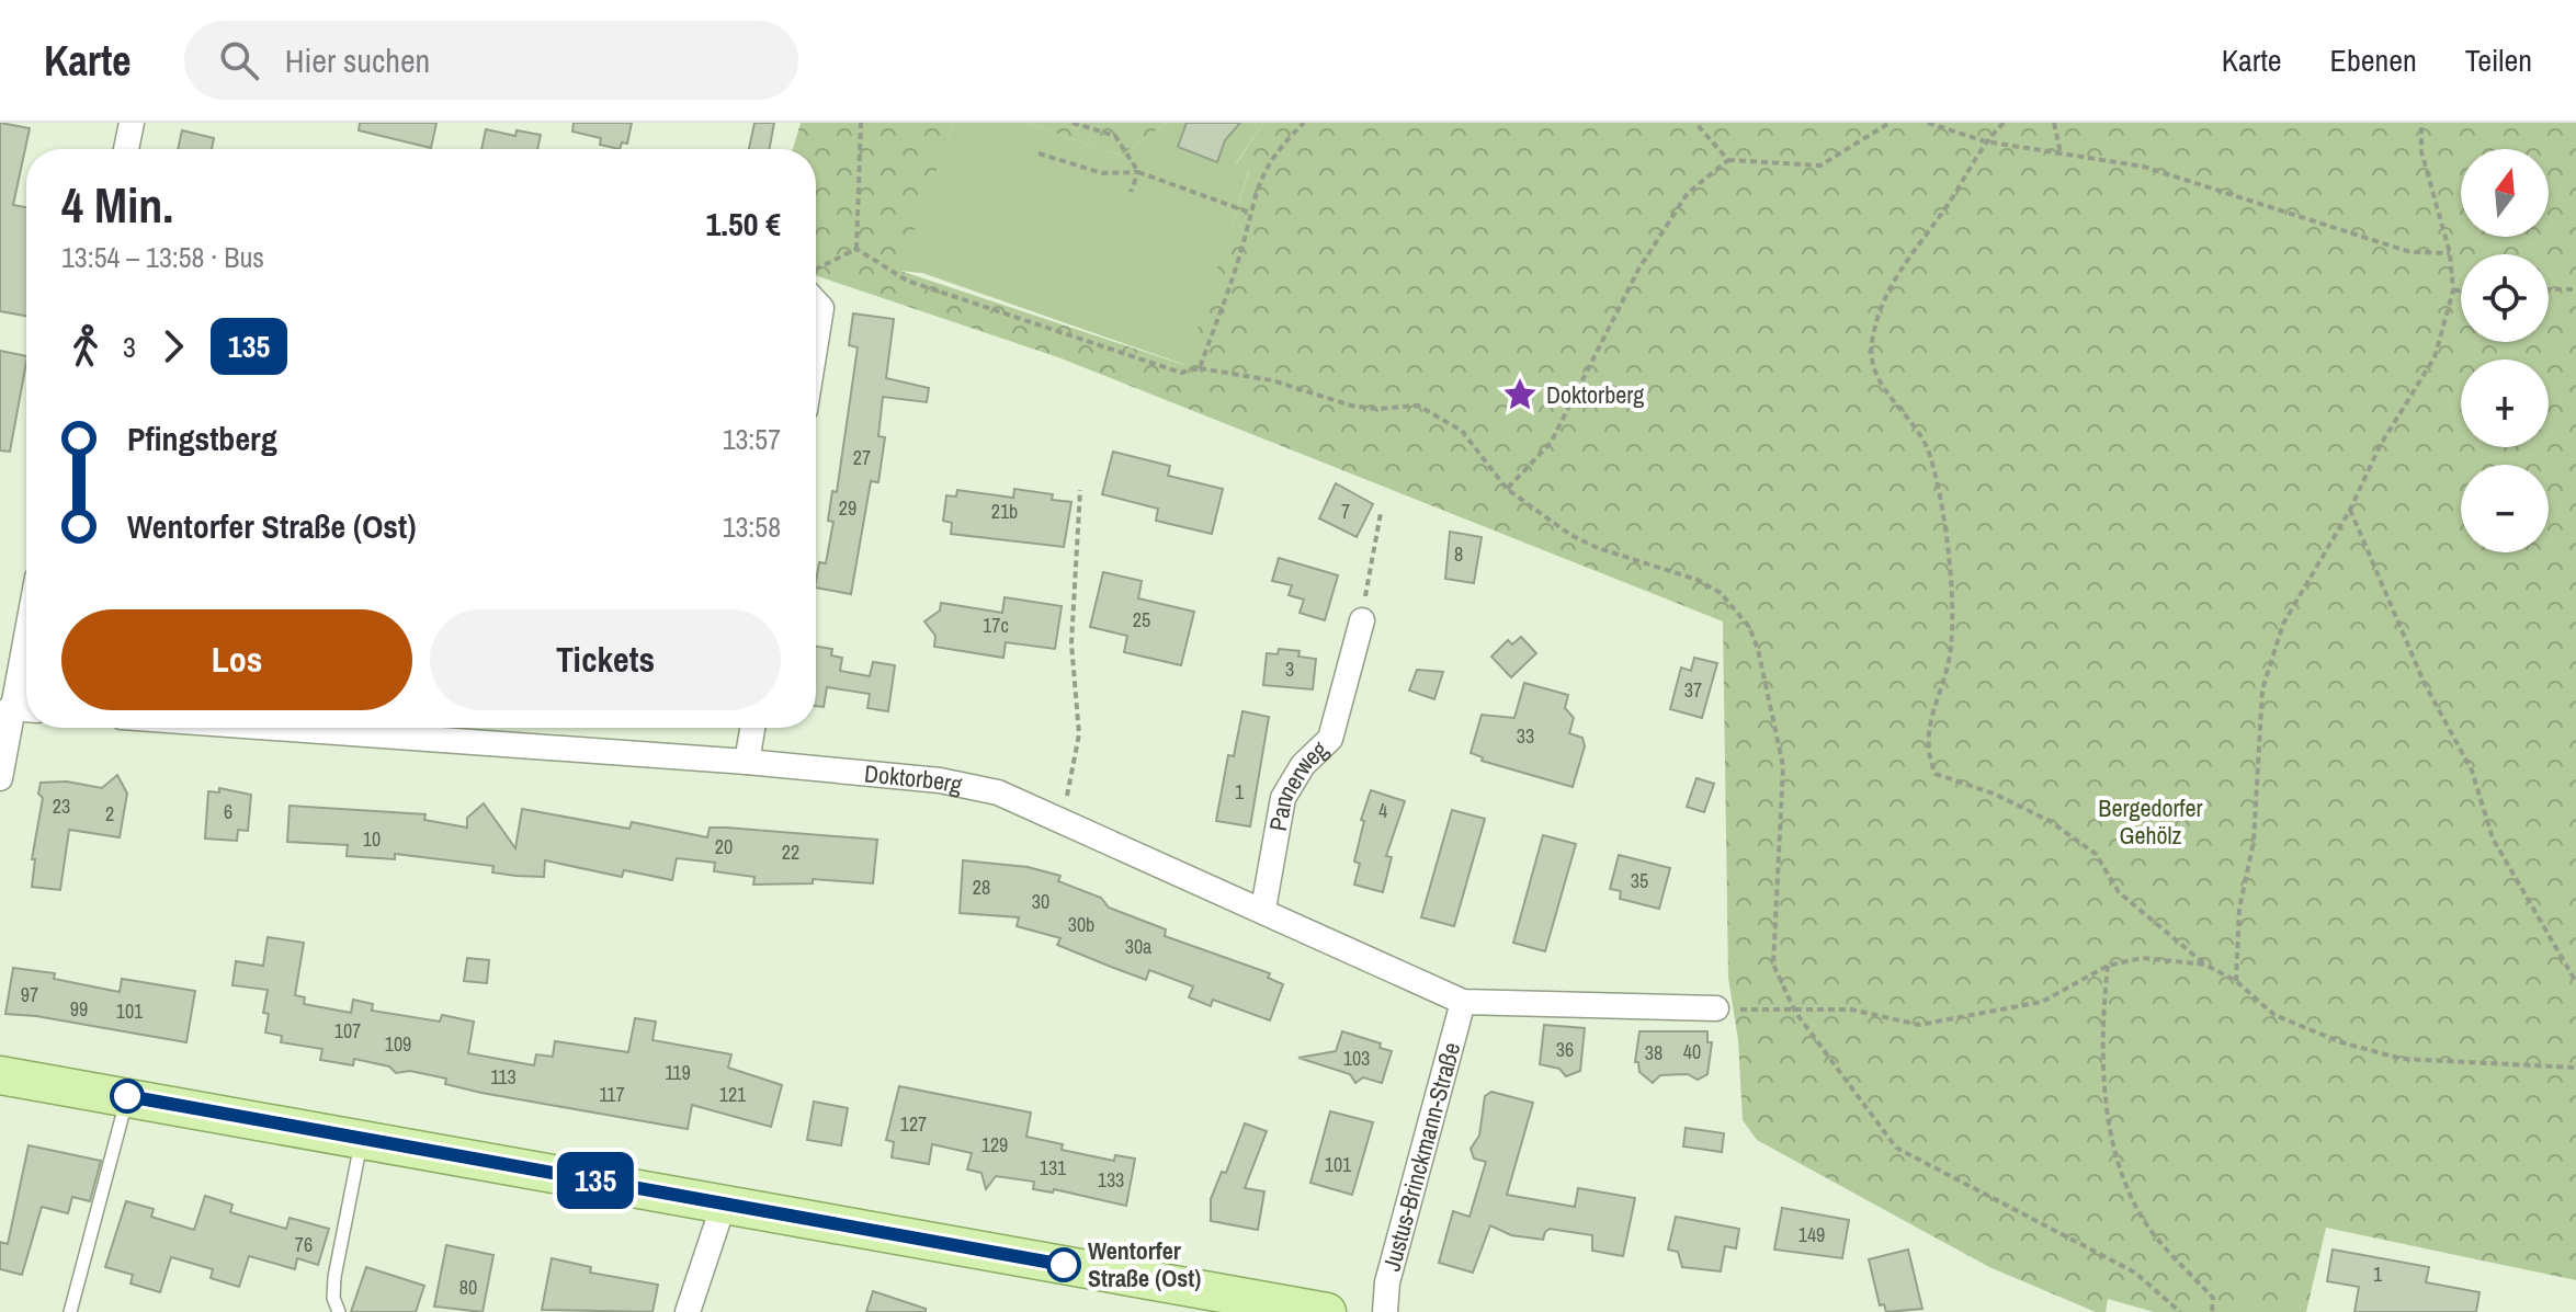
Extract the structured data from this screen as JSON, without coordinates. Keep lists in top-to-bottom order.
{
  "streets": {
    "street": ["Doktorberg", "Pannerweg", "Justus-Brinckmann-Straße"]
  },
  "crossings": [
    ["Doktorberg", "Pannerweg"],
    ["Doktorberg", "Justus-Brinckmann-Straße"]
  ],
  "parks": ["Bergedorfer Gehölz"],
  "places": {
    "place": ["Doktorberg"],
    "other": ["Wentorfer Straße (Ost)"]
  },
  "lines": ["bus line 135"],
  "house_numbers": [
    "27",
    "29",
    "21b",
    "7",
    "8",
    "25",
    "17c",
    "3",
    "37",
    "33",
    "1",
    "23",
    "4",
    "6",
    "2",
    "10",
    "20",
    "22",
    "35",
    "28",
    "30",
    "30b",
    "30a",
    "97",
    "99",
    "101",
    "107",
    "109",
    "36",
    "40",
    "38",
    "103",
    "119",
    "113",
    "117",
    "121",
    "127",
    "129",
    "101",
    "131",
    "133",
    "149",
    "76",
    "1",
    "80"
  ],
  "north": "top",
  "page": {
    "header": "Karte",
    "search": "Hier suchen",
    "nav": ["Karte", "Ebenen", "Teilen"],
    "on_map": "135",
    "map_buttons": ["+", "−"],
    "heading": ["4 Min.", "13:54 – 13:58 · Bus", "1.50 €"],
    "legs": ["3", "135"],
    "list": [
      {
        "name": "Pfingstberg",
        "value": "13:57"
      },
      {
        "name": "Wentorfer Straße (Ost)",
        "value": "13:58"
      }
    ],
    "buttons": ["Los", "Tickets"]
  }
}
